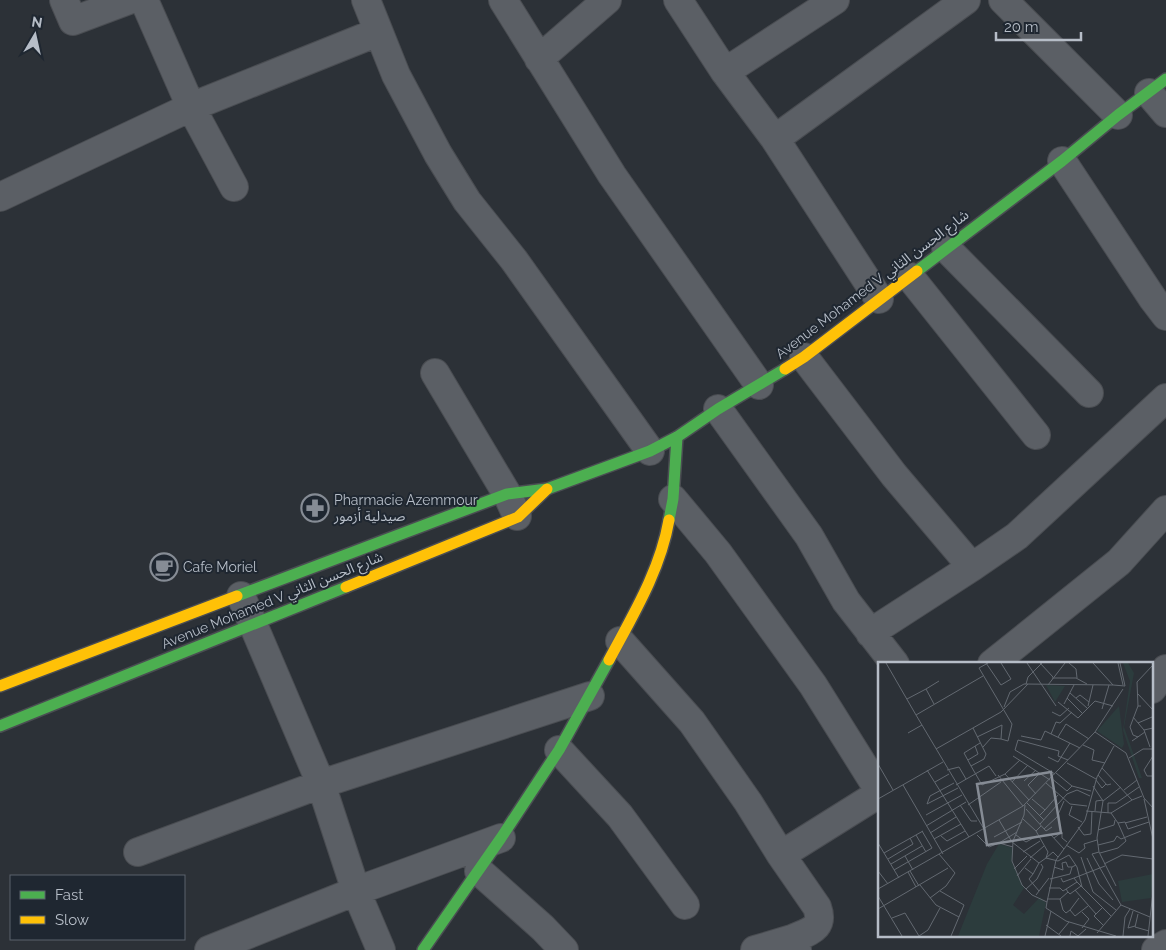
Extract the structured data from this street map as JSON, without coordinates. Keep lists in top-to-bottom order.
{
  "streets": {
    "main road": ["Avenue Mohamed V شارع الحسن الثاني"]
  },
  "places": {
    "pharmacy": ["Pharmacie Azemmour صيدلية أزمور"],
    "cafe": ["Cafe Moriel"]
  },
  "legend": ["Fast", "Slow"],
  "scale_bar": "20 m",
  "north": "top"
}
